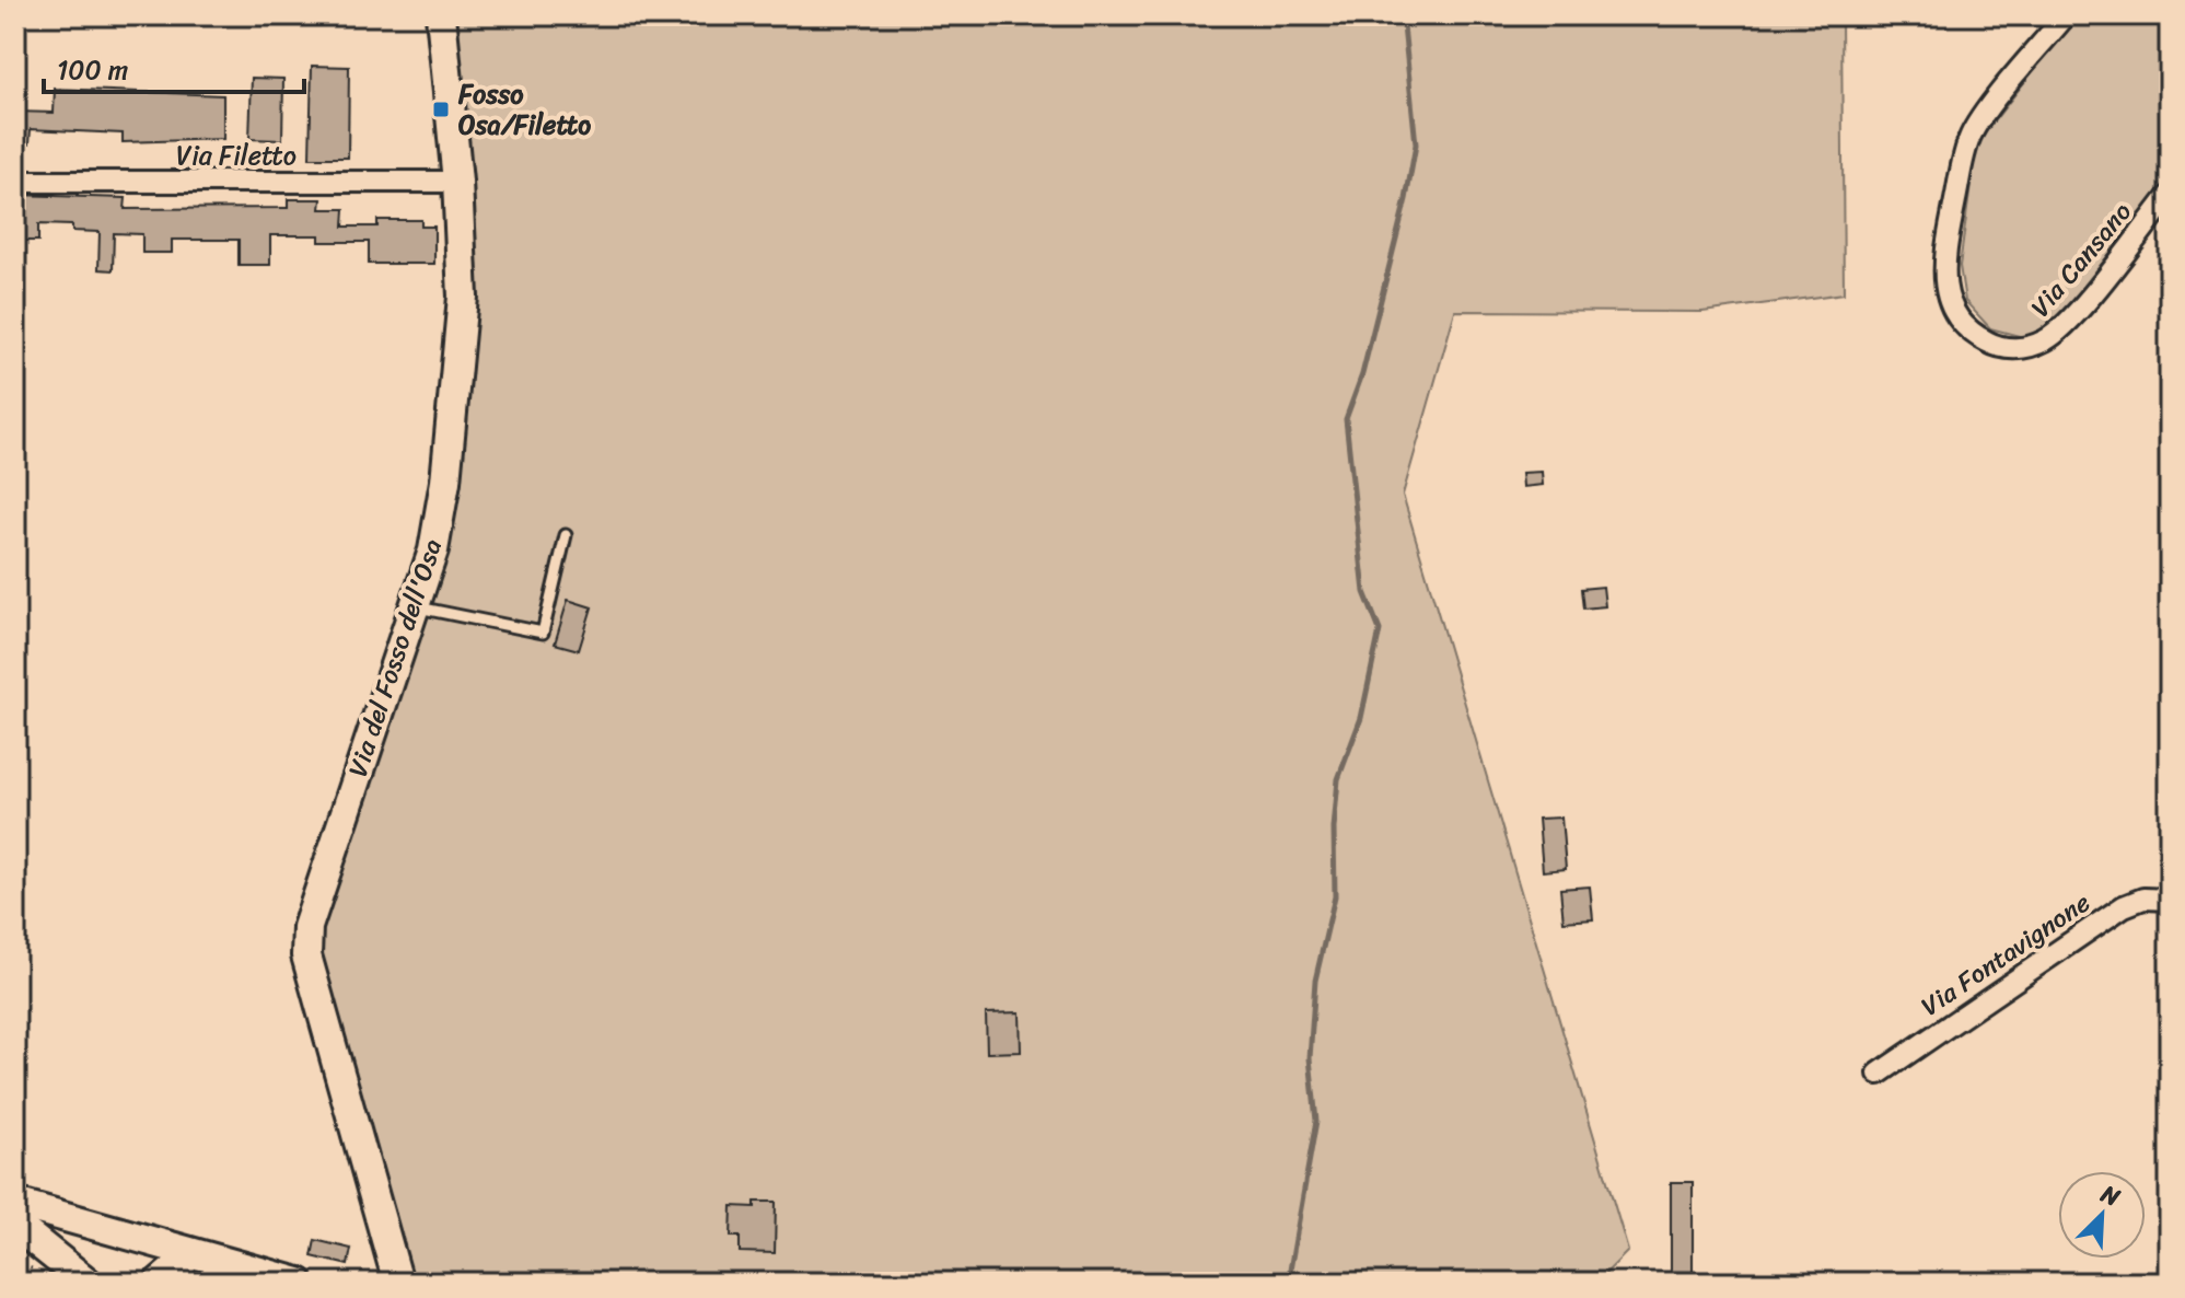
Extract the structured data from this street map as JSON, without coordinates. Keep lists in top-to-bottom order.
{
  "streets": {
    "street": [
      "Via Filetto",
      "Via Cansano",
      "Via del Fosso dell'Osa",
      "Via Fontavignone"
    ]
  },
  "crossings": [
    ["Via Filetto", "Via del Fosso dell'Osa"]
  ],
  "places": {
    "transit": ["Fosso Osa/Filetto"]
  },
  "scale_bar": "100 m",
  "north": "top right"
}
